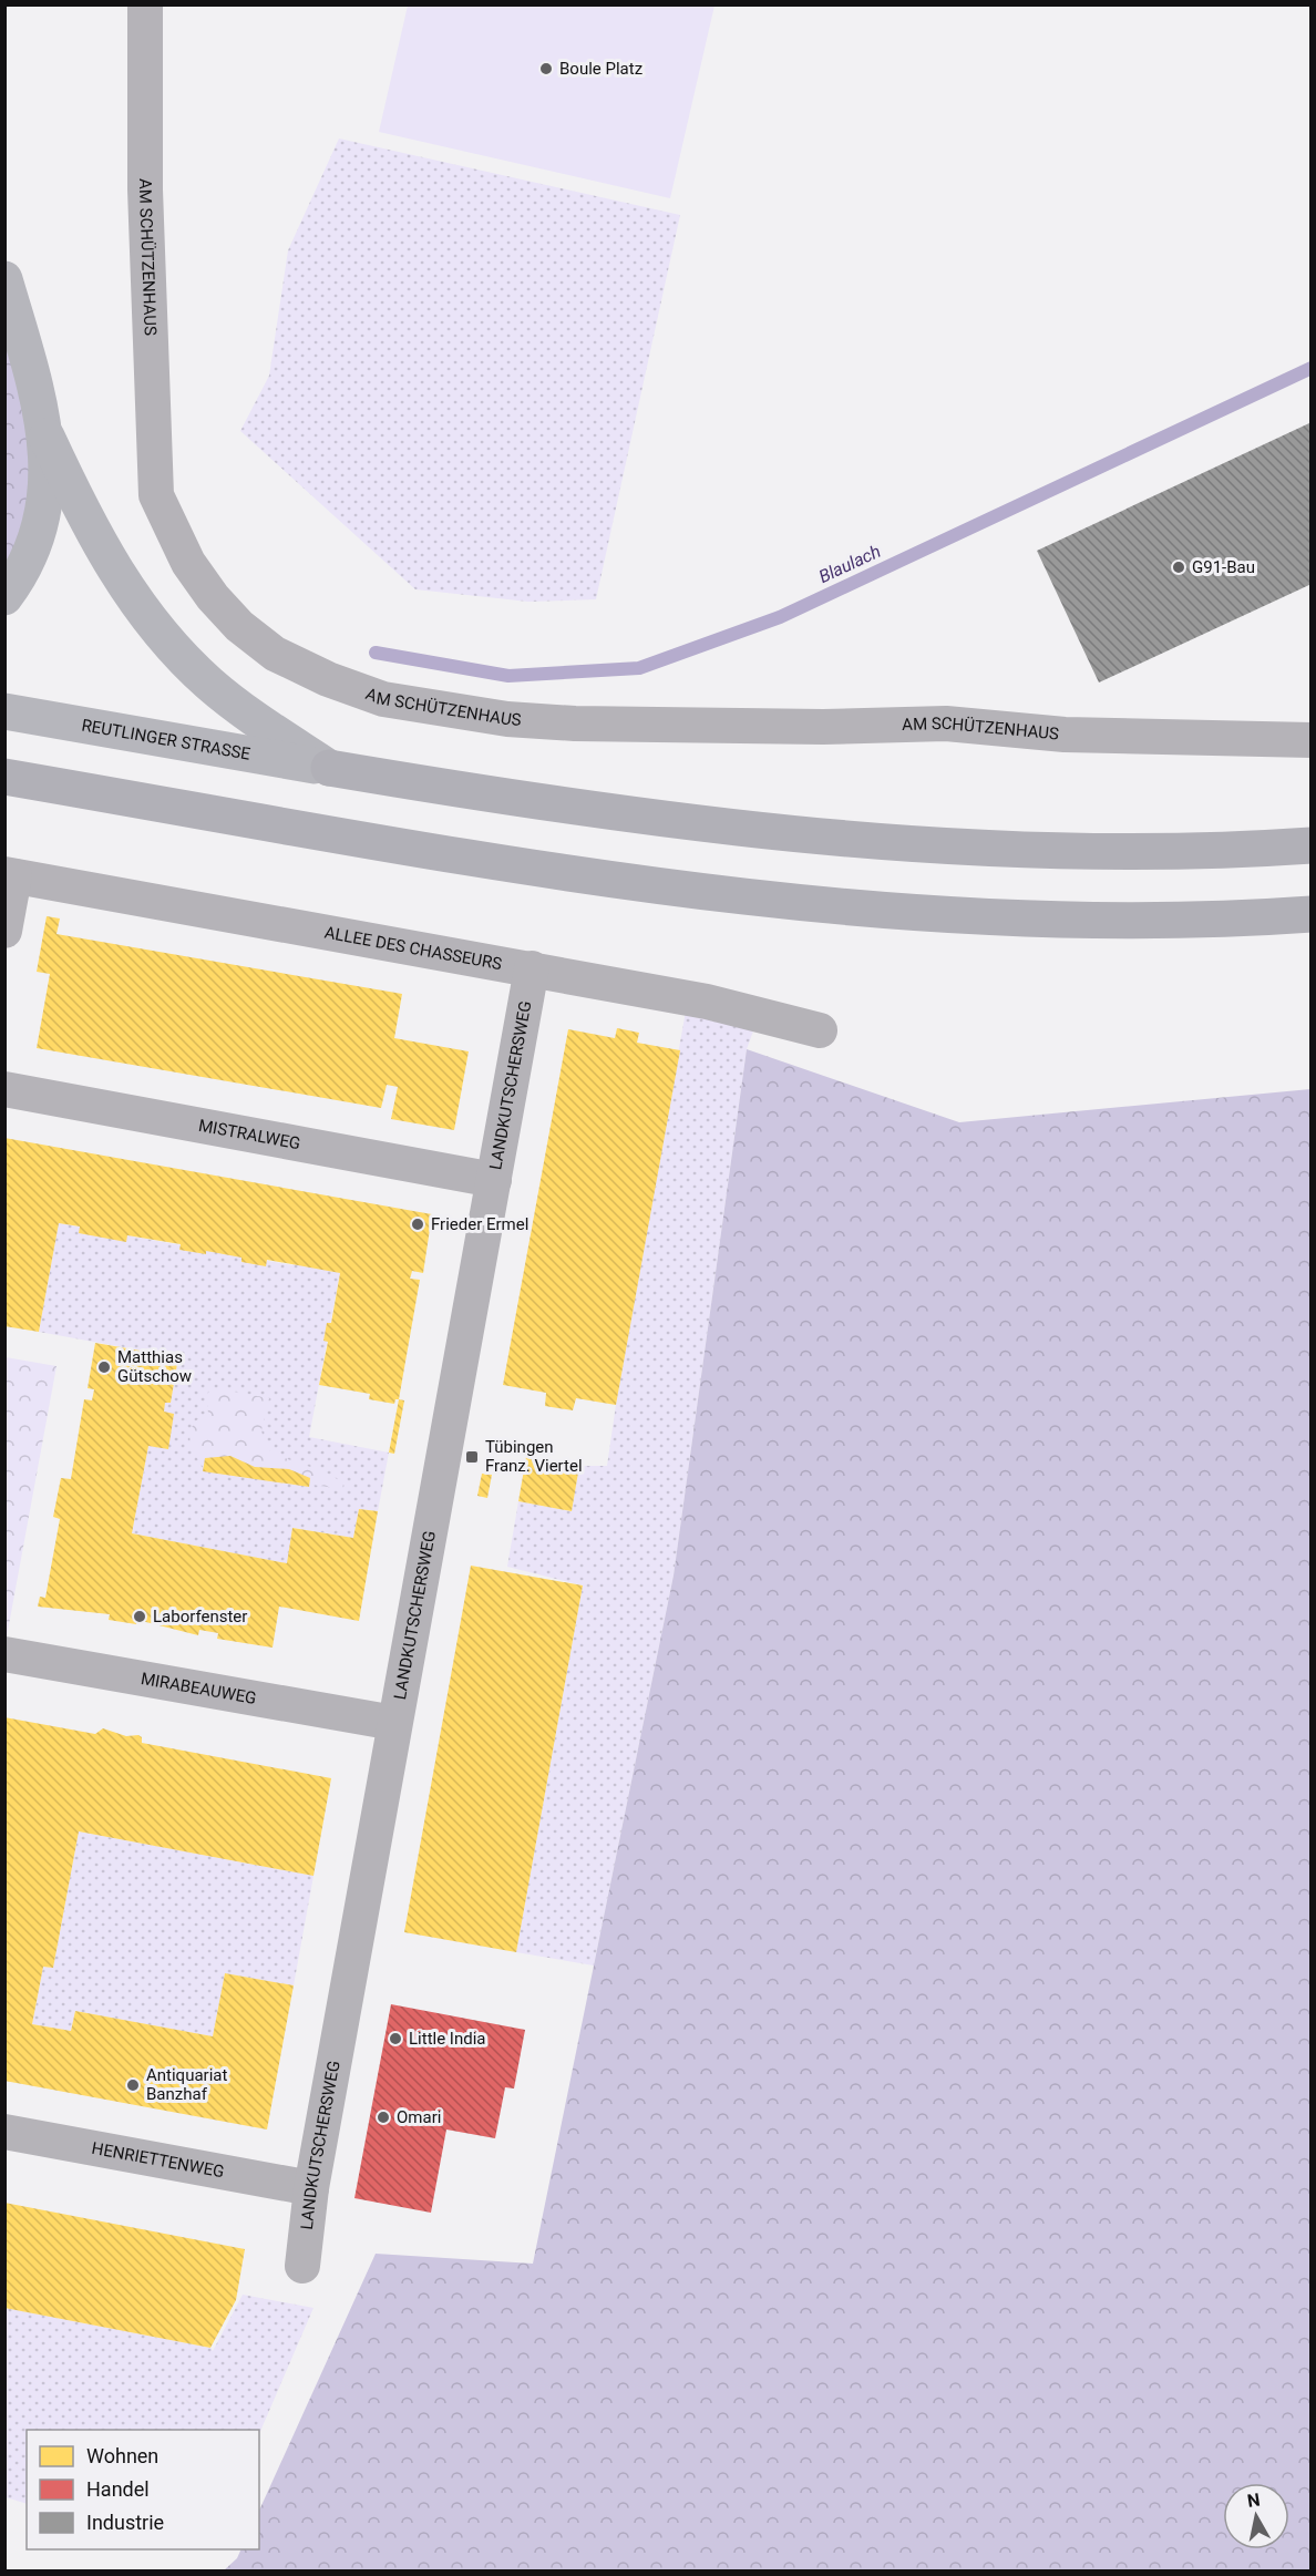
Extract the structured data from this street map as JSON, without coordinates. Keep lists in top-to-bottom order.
{
  "streets": {
    "main road": ["REUTLINGER STRASSE"],
    "street": [
      "AM SCHÜTZENHAUS",
      "ALLEE DES CHASSEURS",
      "LANDKUTSCHERSWEG",
      "MISTRALWEG",
      "MIRABEAUWEG",
      "HENRIETTENWEG"
    ]
  },
  "crossings": [
    ["ALLEE DES CHASSEURS", "LANDKUTSCHERSWEG"],
    ["LANDKUTSCHERSWEG", "MISTRALWEG"],
    ["LANDKUTSCHERSWEG", "MIRABEAUWEG"],
    ["LANDKUTSCHERSWEG", "HENRIETTENWEG"]
  ],
  "water": ["Blaulach"],
  "places": {
    "other": [
      "Boule Platz",
      "G91-Bau",
      "Frieder Ermel",
      "Matthias Gütschow",
      "Laborfenster",
      "Little India",
      "Antiquariat Banzhaf",
      "Omari"
    ],
    "transit": ["Tübingen Franz. Viertel"]
  },
  "legend": ["Wohnen", "Handel", "Industrie"],
  "north": "top"
}
